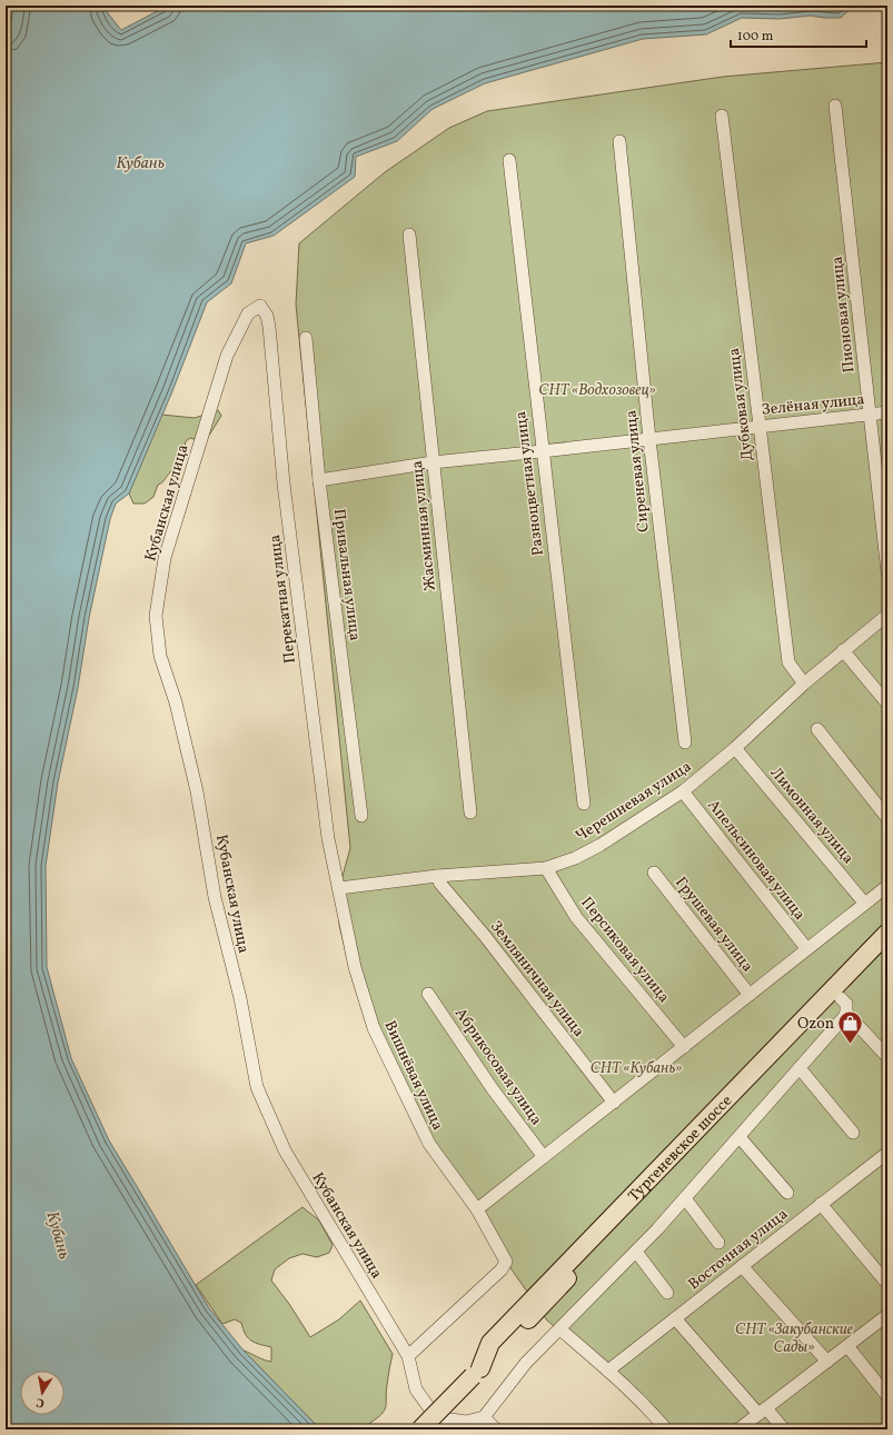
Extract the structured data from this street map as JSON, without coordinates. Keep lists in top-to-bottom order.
{
  "streets": {
    "highway": ["Тургеневское шоссе"],
    "street": [
      "Пионовая улица",
      "Зелёная улица",
      "Дубковая улица",
      "Сиреневая улица",
      "Разноцветная улица",
      "Кубанская улица",
      "Жасминная улица",
      "Привальная улица",
      "Перекатная улица",
      "Черешневая улица",
      "Лимонная улица",
      "Апельсиновая улица",
      "Грушевая улица",
      "Персиковая улица",
      "Земляничная улица",
      "Абрикосовая улица",
      "Вишнёвая улица",
      "Восточная улица"
    ]
  },
  "crossings": [
    ["Пионовая улица", "Зелёная улица"],
    ["Зелёная улица", "Дубковая улица"],
    ["Зелёная улица", "Сиреневая улица"],
    ["Зелёная улица", "Разноцветная улица"],
    ["Зелёная улица", "Жасминная улица"],
    ["Зелёная улица", "Привальная улица"],
    ["Дубковая улица", "Черешневая улица"],
    ["Кубанская улица", "Перекатная улица"],
    ["Кубанская улица", "Вишнёвая улица"],
    ["Перекатная улица", "Черешневая улица"],
    ["Перекатная улица", "Вишнёвая улица"],
    ["Черешневая улица", "Лимонная улица"],
    ["Черешневая улица", "Апельсиновая улица"],
    ["Черешневая улица", "Персиковая улица"],
    ["Черешневая улица", "Земляничная улица"],
    ["Черешневая улица", "Вишнёвая улица"]
  ],
  "water": ["Кубань"],
  "parks": ["СНТ «Водхозовец»", "СНТ «Кубань»", "СНТ «Закубанские Сады»"],
  "places": {
    "shop": ["Ozon"]
  },
  "scale_bar": "100 m",
  "north": "bottom"
}
